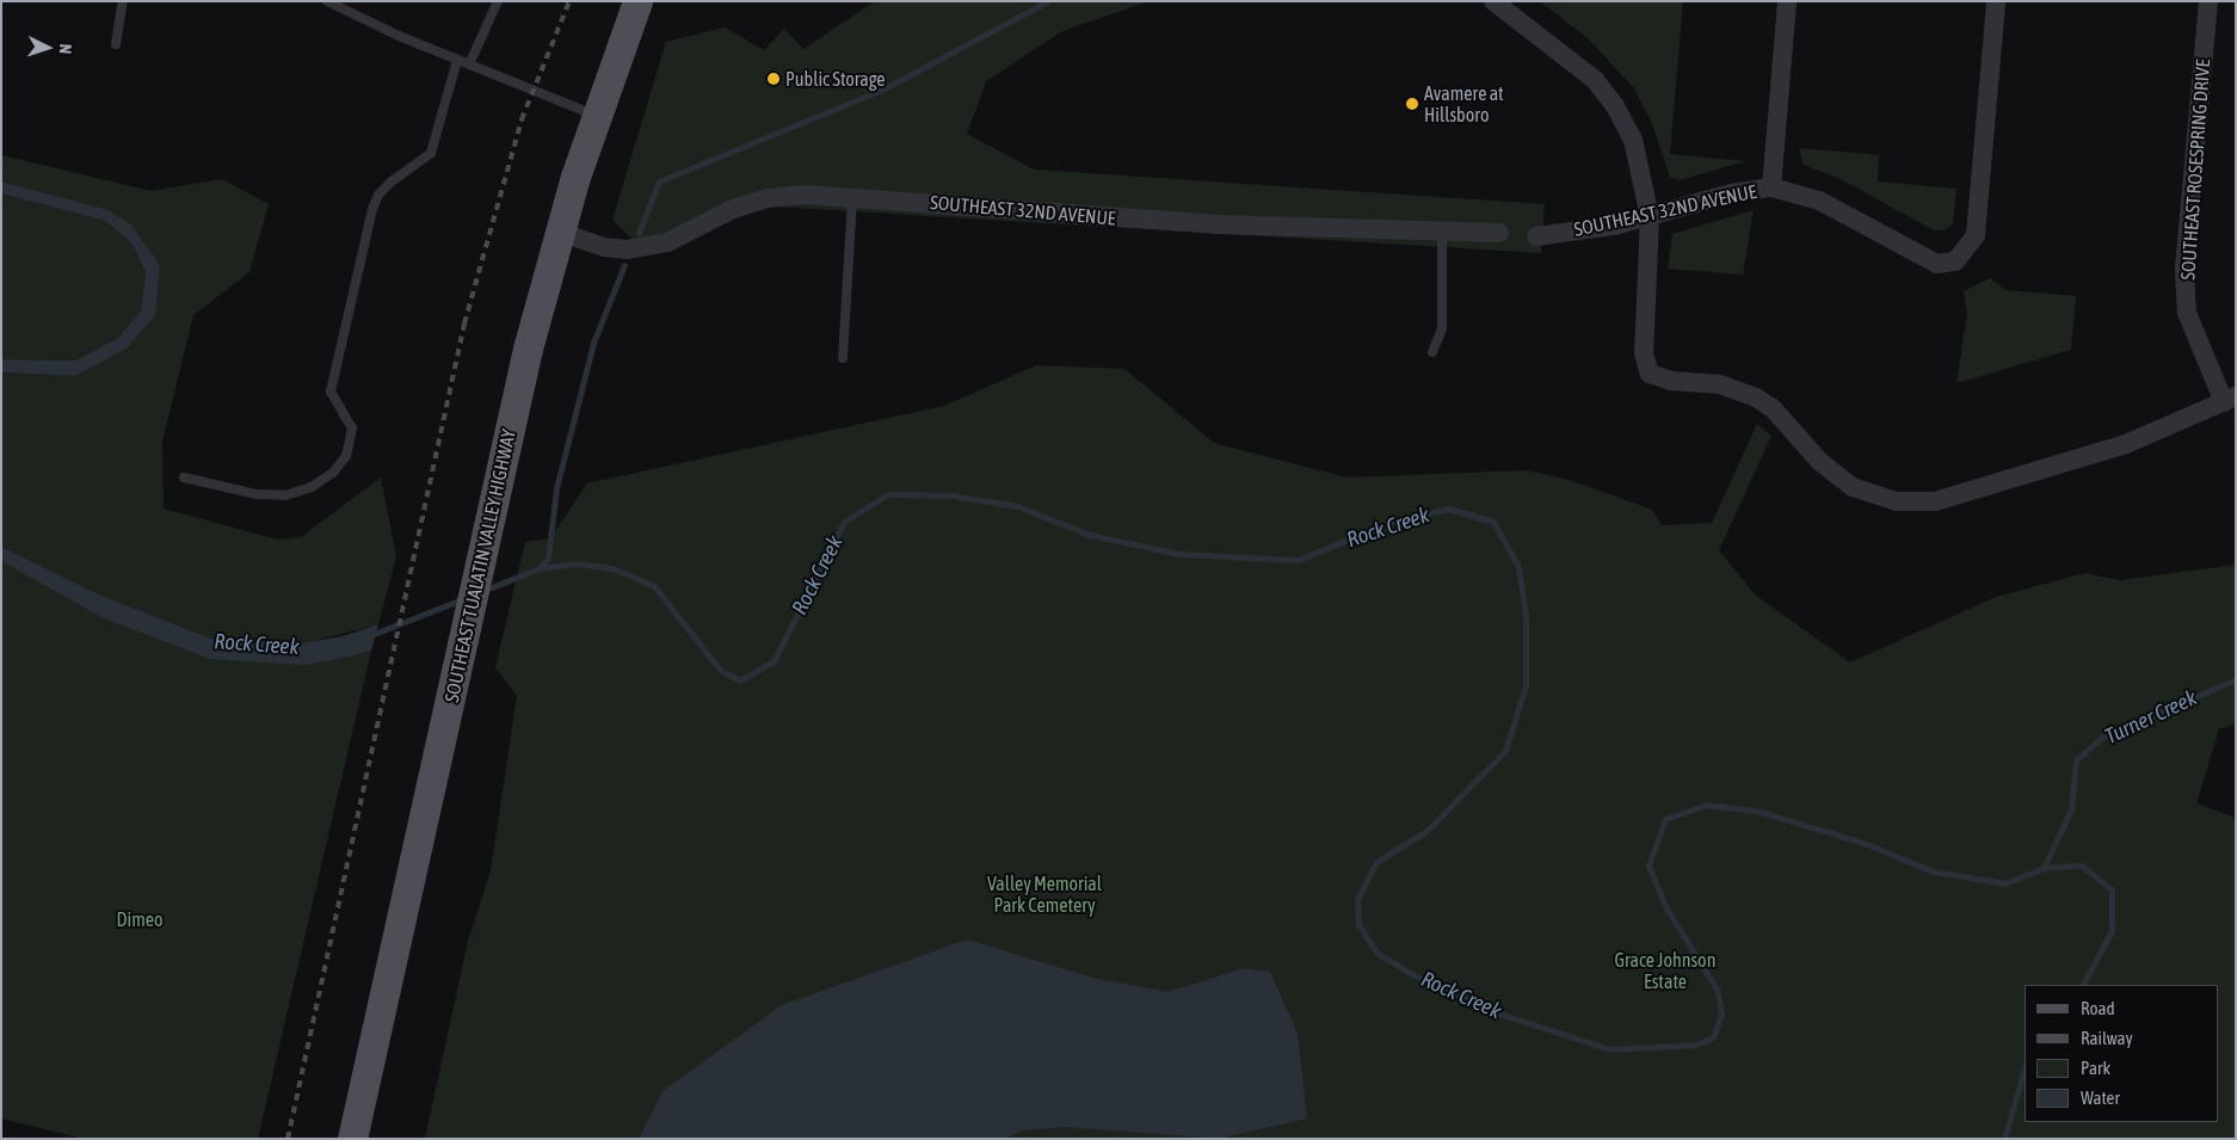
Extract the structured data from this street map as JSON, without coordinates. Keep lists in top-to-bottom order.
{
  "streets": {
    "main road": ["SOUTHEAST TUALATIN VALLEY HIGHWAY"],
    "street": ["SOUTHEAST ROSESPRING DRIVE", "SOUTHEAST 32ND AVENUE"]
  },
  "crossings": [
    ["SOUTHEAST 32ND AVENUE", "SOUTHEAST TUALATIN VALLEY HIGHWAY"]
  ],
  "water": ["Rock Creek", "Turner Creek"],
  "parks": ["Valley Memorial Park Cemetery", "Dimeo", "Grace Johnson Estate"],
  "places": ["Public Storage", "Avamere at Hillsboro"],
  "legend": [
    "Road",
    "Railway",
    "Park",
    "Water"
  ],
  "north": "right"
}
